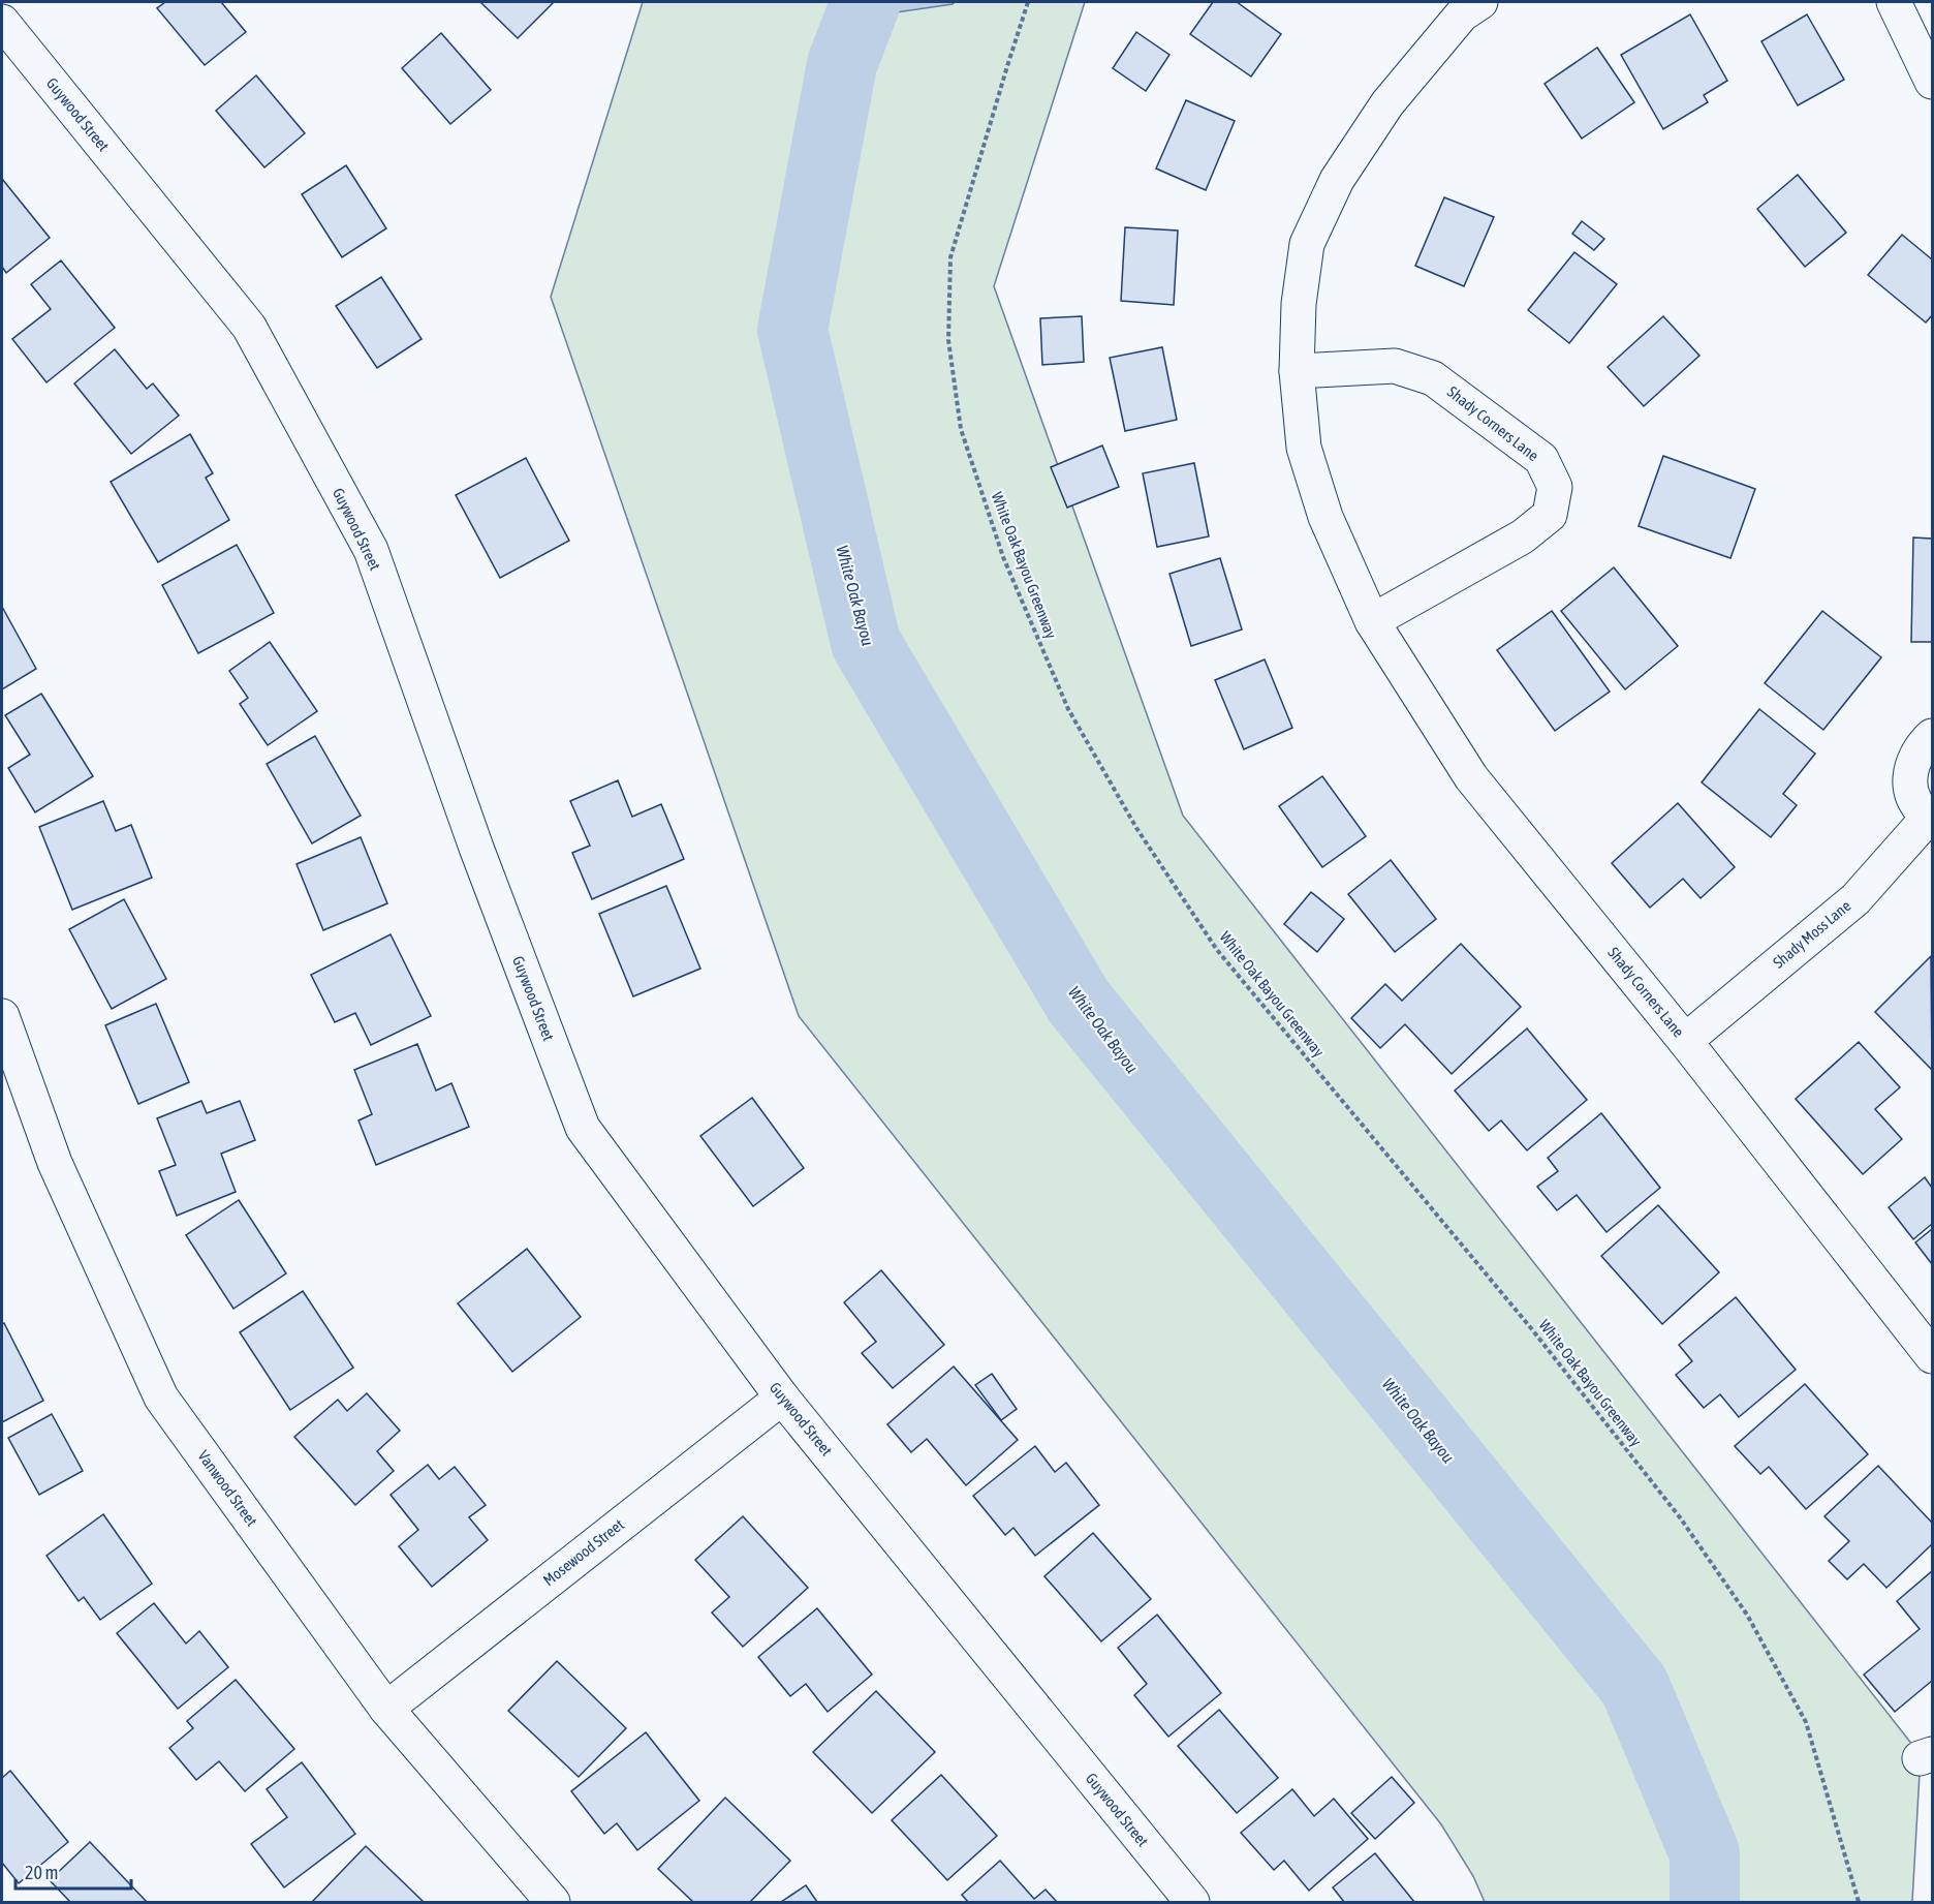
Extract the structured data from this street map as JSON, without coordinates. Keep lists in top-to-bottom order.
{
  "streets": {
    "street": [
      "Guywood Street",
      "Shady Corners Lane",
      "Shady Moss Lane",
      "Vanwood Street",
      "Mosewood Street"
    ],
    "path": ["White Oak Bayou Greenway"]
  },
  "crossings": [
    ["Guywood Street", "Mosewood Street"],
    ["Shady Corners Lane", "Shady Moss Lane"],
    ["Vanwood Street", "Mosewood Street"]
  ],
  "water": ["White Oak Bayou"],
  "scale_bar": "20 m"
}
